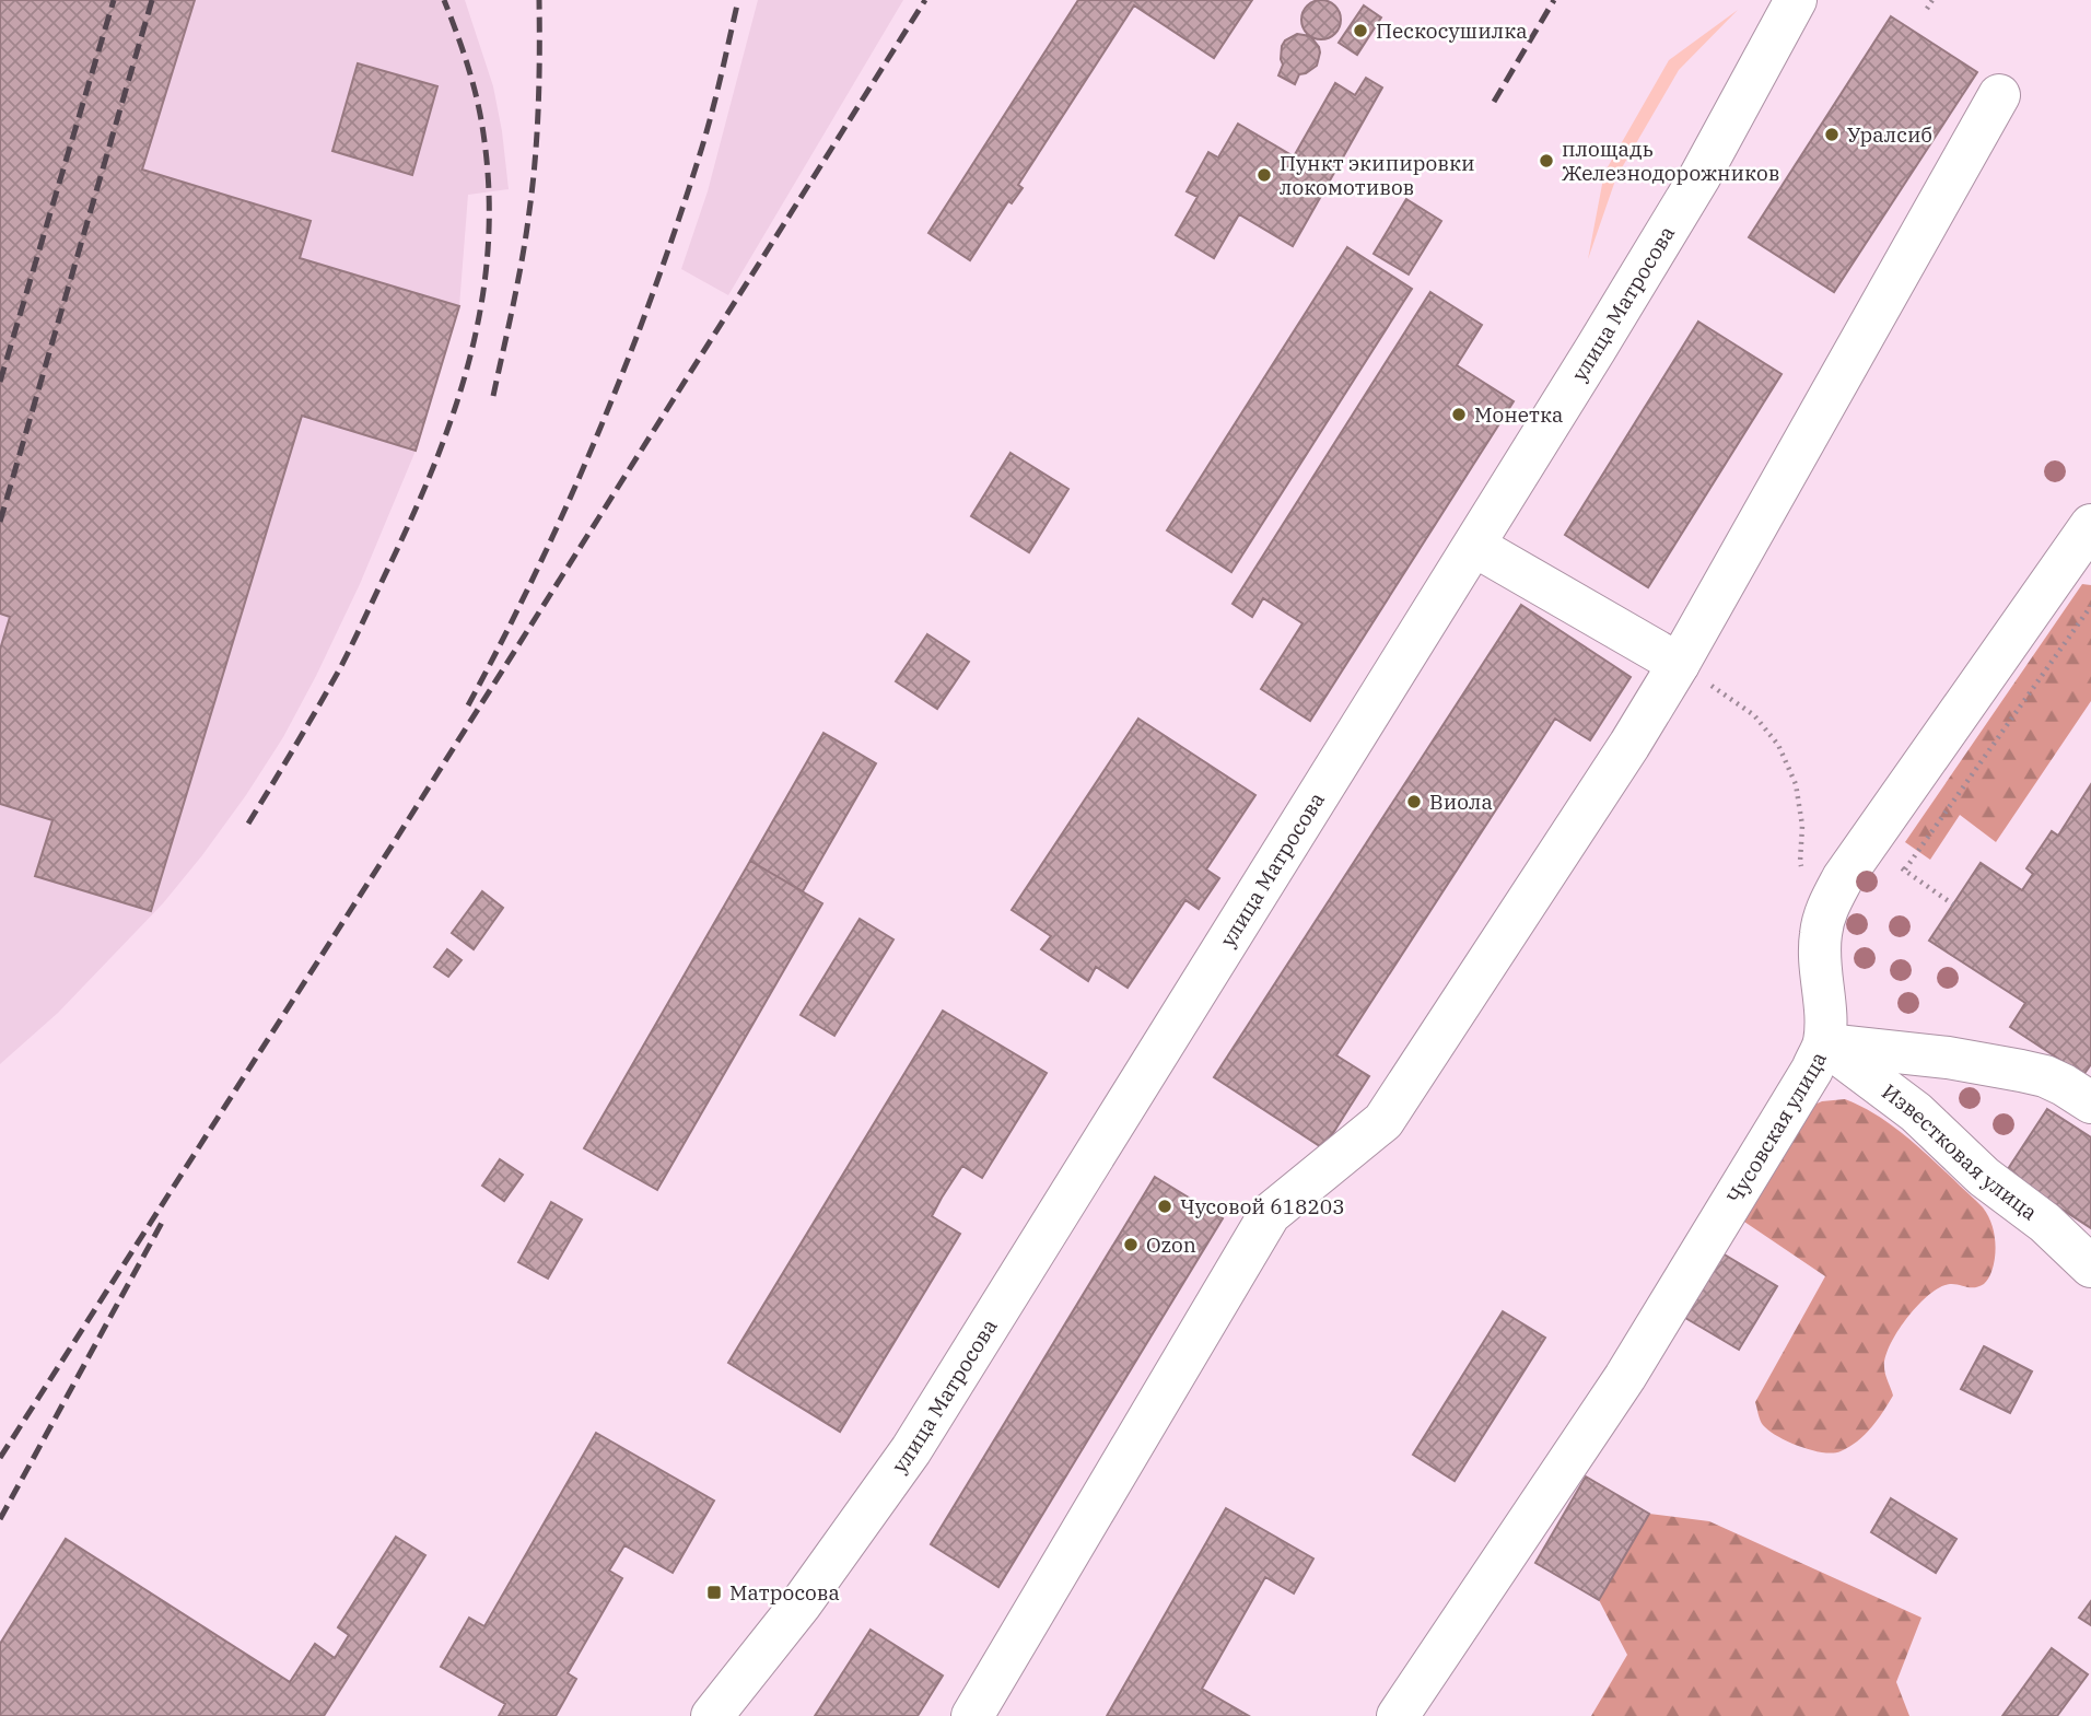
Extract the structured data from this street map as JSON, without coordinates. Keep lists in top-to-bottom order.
{
  "streets": {
    "street": ["улица Матросова", "Чусовская улица", "Известковая улица"]
  },
  "crossings": [
    ["Чусовская улица", "Известковая улица"]
  ],
  "places": {
    "other": [
      "Пескосушилка",
      "Уралсиб",
      "площадь Железнодорожников",
      "Пункт экипировки локомотивов",
      "Монетка",
      "Виола",
      "Чусовой 618203",
      "Ozon"
    ],
    "transit": ["Матросова"]
  }
}
